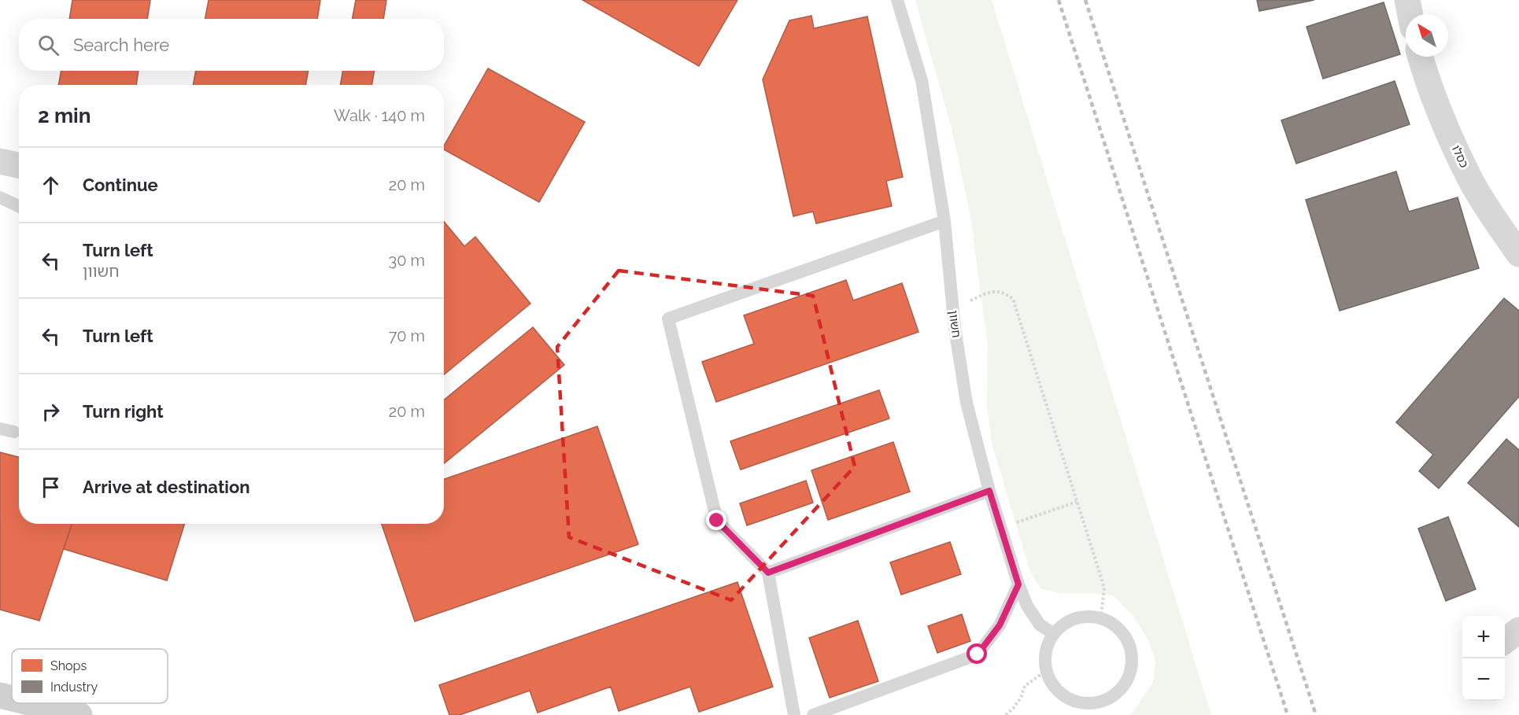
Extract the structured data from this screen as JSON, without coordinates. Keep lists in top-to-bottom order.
{
  "streets": {
    "street": ["כסלו"],
    "lane": ["חשוון"]
  },
  "legend": ["Shops", "Industry"],
  "north": "top left",
  "page": {
    "search": "Search here",
    "heading": ["2 min", "Walk · 140 m"],
    "list": [
      ["Continue", "20 m"],
      ["Turn left", "חשוון", "30 m"],
      ["Turn left", "70 m"],
      ["Turn right", "20 m"],
      "Arrive at destination"
    ],
    "map_buttons": ["+", "−"]
  }
}
